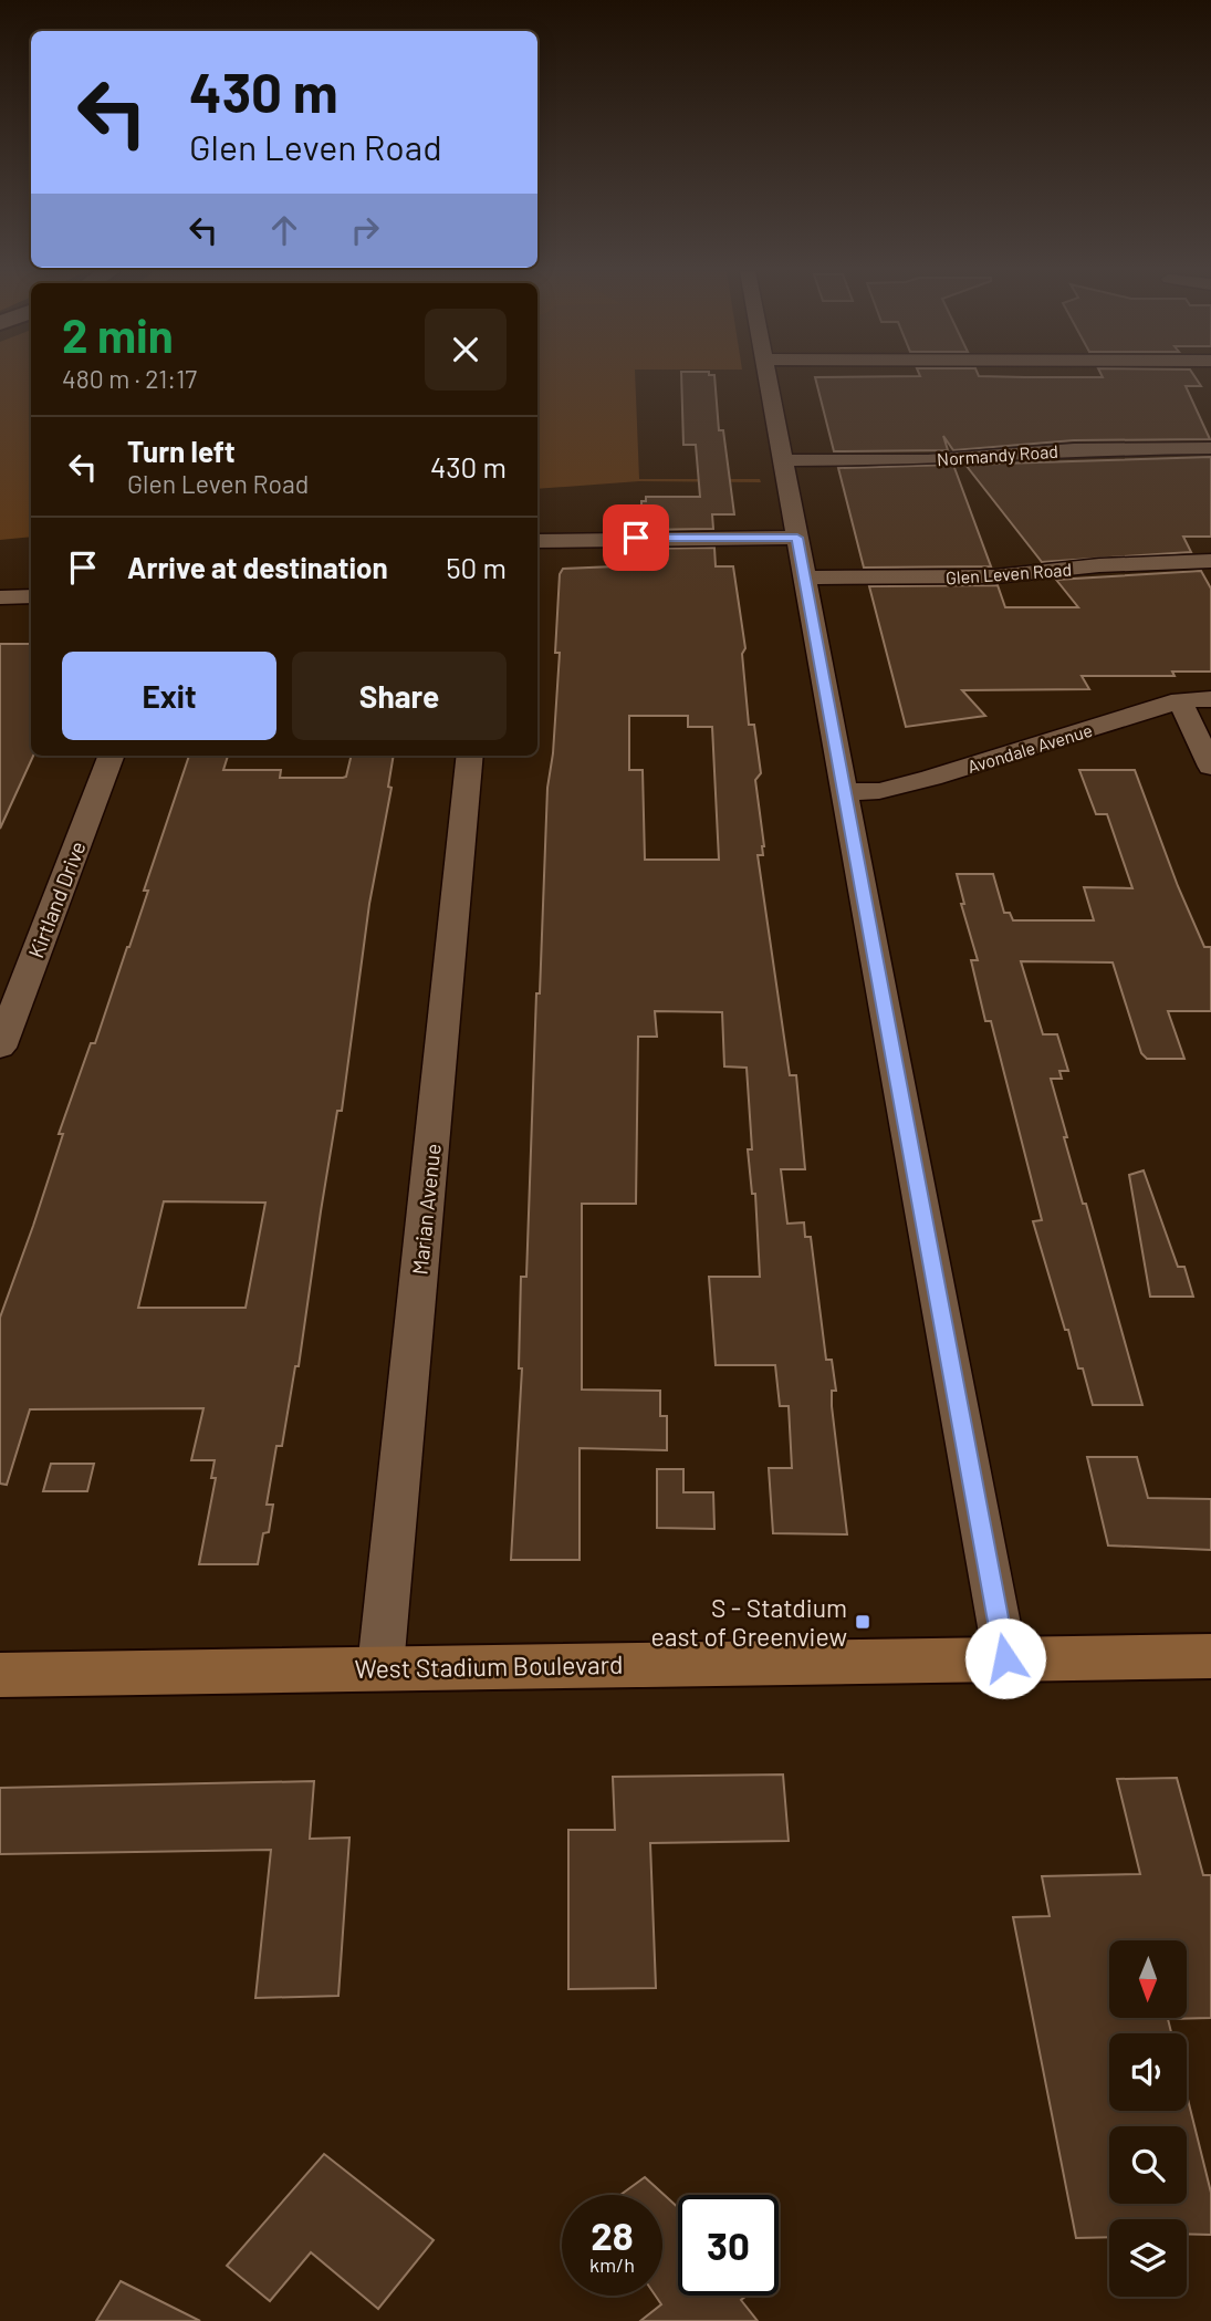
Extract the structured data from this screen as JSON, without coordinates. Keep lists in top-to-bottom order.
{
  "streets": {
    "main road": ["West Stadium Boulevard"],
    "street": [
      "Normandy Road",
      "Glen Leven Road",
      "Avondale Avenue",
      "Kirtland Drive",
      "Marian Avenue"
    ]
  },
  "crossings": [
    ["Marian Avenue", "West Stadium Boulevard"]
  ],
  "places": {
    "transit": ["S - Statdium east of Greenview"]
  },
  "north": "bottom",
  "page": {
    "turn": ["430 m", "Glen Leven Road"],
    "heading": ["2 min", "480 m · 21:17"],
    "list": [
      {
        "name": "Turn left",
        "note": "Glen Leven Road",
        "value": "430 m"
      },
      {
        "name": "Arrive at destination",
        "value": "50 m"
      }
    ],
    "buttons": ["Exit", "Share"],
    "speed": "28 km/h",
    "limit": "30"
  }
}
